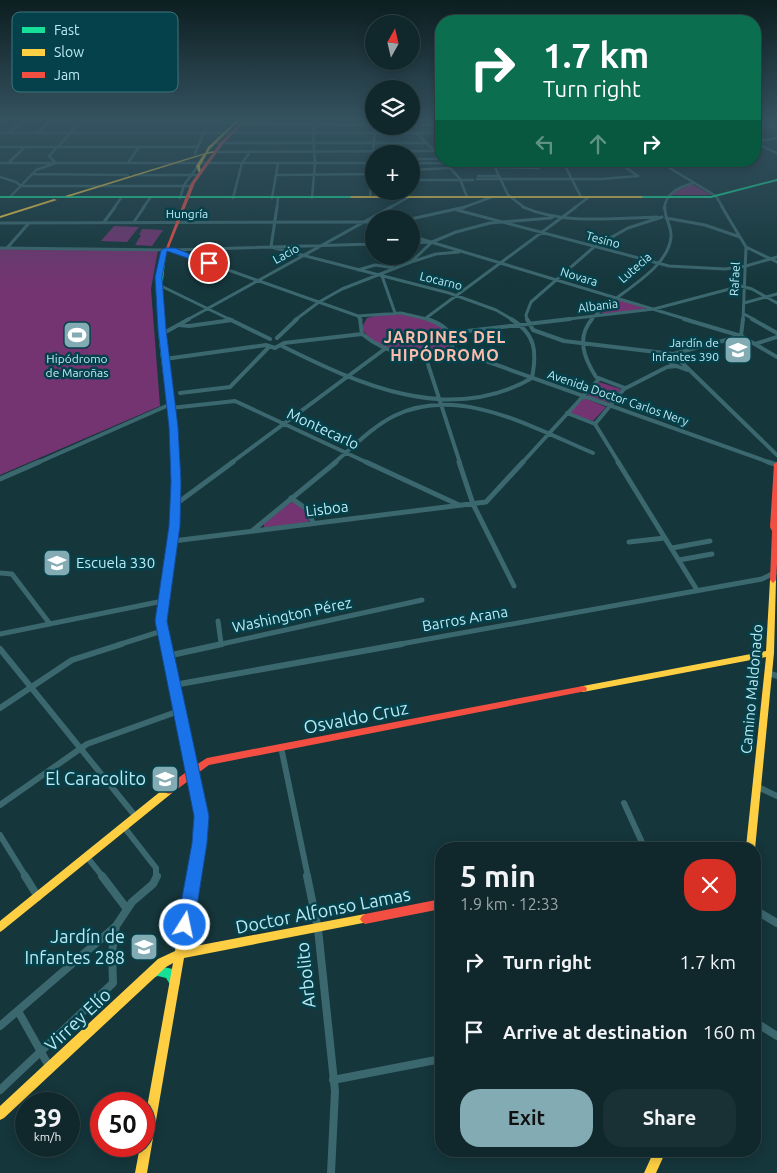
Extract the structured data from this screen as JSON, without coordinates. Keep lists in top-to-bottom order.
{
  "streets": {
    "main road": [
      "Camino Maldonado",
      "Osvaldo Cruz",
      "Doctor Alfonso Lamas",
      "Virrey Elío"
    ],
    "street": [
      "Hungría",
      "Tesino",
      "Lacio",
      "Lutecia",
      "Novara",
      "Rafael",
      "Locarno",
      "Albania",
      "Avenida Doctor Carlos Nery",
      "Montecarlo",
      "Lisboa",
      "Washington Pérez",
      "Barros Arana",
      "Arbolito"
    ]
  },
  "crossings": [
    ["Hungría", "Lacio"],
    ["Tesino", "Lutecia"],
    ["Tesino", "Rafael"],
    ["Lacio", "Locarno"],
    ["Lutecia", "Novara"],
    ["Lutecia", "Albania"],
    ["Novara", "Rafael"],
    ["Novara", "Albania"],
    ["Rafael", "Albania"],
    ["Locarno", "Albania"],
    ["Locarno", "Avenida Doctor Carlos Nery"],
    ["Avenida Doctor Carlos Nery", "Camino Maldonado"],
    ["Montecarlo", "Lisboa"],
    ["Barros Arana", "Camino Maldonado"],
    ["Camino Maldonado", "Osvaldo Cruz"],
    ["Osvaldo Cruz", "Arbolito"],
    ["Doctor Alfonso Lamas", "Arbolito"],
    ["Doctor Alfonso Lamas", "Virrey Elío"]
  ],
  "districts": ["JARDINES DEL HIPÓDROMO"],
  "places": {
    "sports": ["Hipódromo de Maroñas"],
    "school or university": [
      "Jardín de Infantes 390",
      "Escuela 330",
      "El Caracolito",
      "Jardín de Infantes 288"
    ]
  },
  "legend": ["Fast", "Slow", "Jam"],
  "north": "top",
  "page": {
    "map_buttons": ["+", "−"],
    "turn": ["1.7 km", "Turn right"],
    "heading": ["5 min", "1.9 km · 12:33"],
    "list": [
      {
        "name": "Turn right",
        "value": "1.7 km"
      },
      {
        "name": "Arrive at destination",
        "value": "160 m"
      }
    ],
    "buttons": ["Exit", "Share"],
    "speed": "39 km/h",
    "limit": "50"
  }
}
